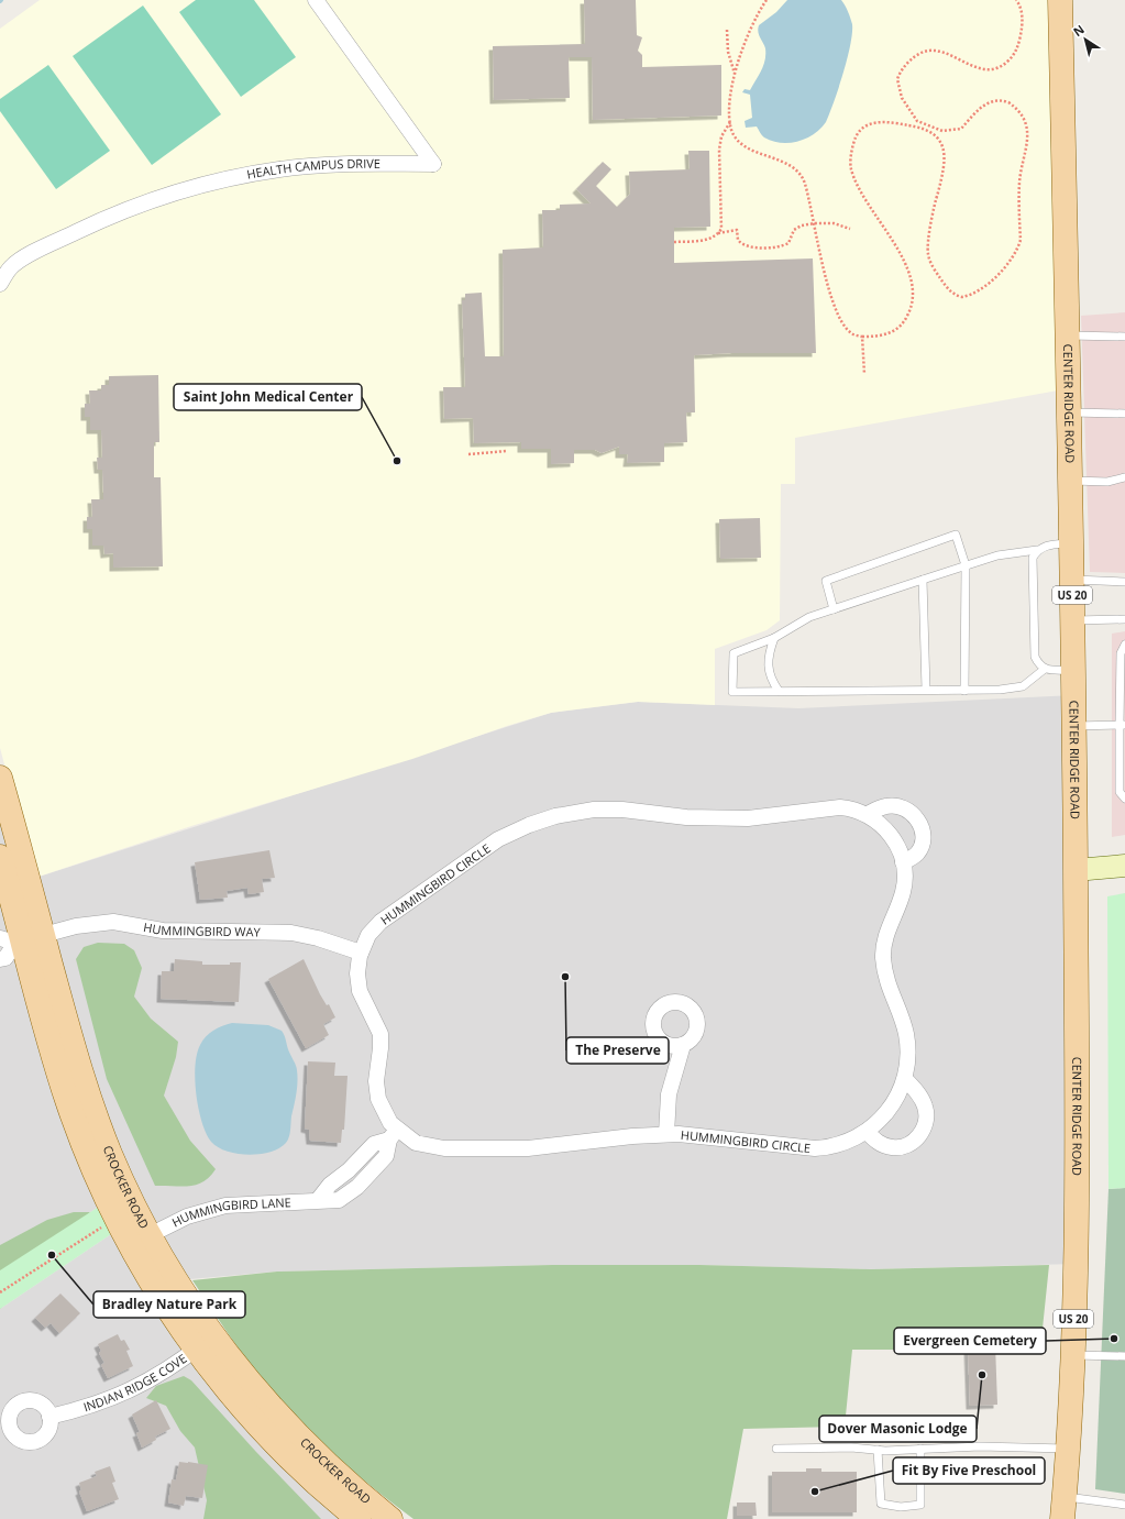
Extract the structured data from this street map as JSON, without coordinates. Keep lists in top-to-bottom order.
{
  "streets": {
    "main road": ["CENTER RIDGE ROAD", "US 20", "CROCKER ROAD"],
    "street": [
      "HEALTH CAMPUS DRIVE",
      "HUMMINGBIRD CIRCLE",
      "HUMMINGBIRD WAY",
      "HUMMINGBIRD LANE",
      "INDIAN RIDGE COVE"
    ]
  },
  "crossings": [
    ["HUMMINGBIRD CIRCLE", "HUMMINGBIRD WAY"],
    ["HUMMINGBIRD CIRCLE", "HUMMINGBIRD LANE"],
    ["HUMMINGBIRD WAY", "CROCKER ROAD"],
    ["CROCKER ROAD", "HUMMINGBIRD LANE"],
    ["CROCKER ROAD", "INDIAN RIDGE COVE"]
  ],
  "places": [
    "Saint John Medical Center",
    "The Preserve",
    "Bradley Nature Park",
    "Evergreen Cemetery",
    "Dover Masonic Lodge",
    "Fit By Five Preschool"
  ],
  "north": "top left"
}
